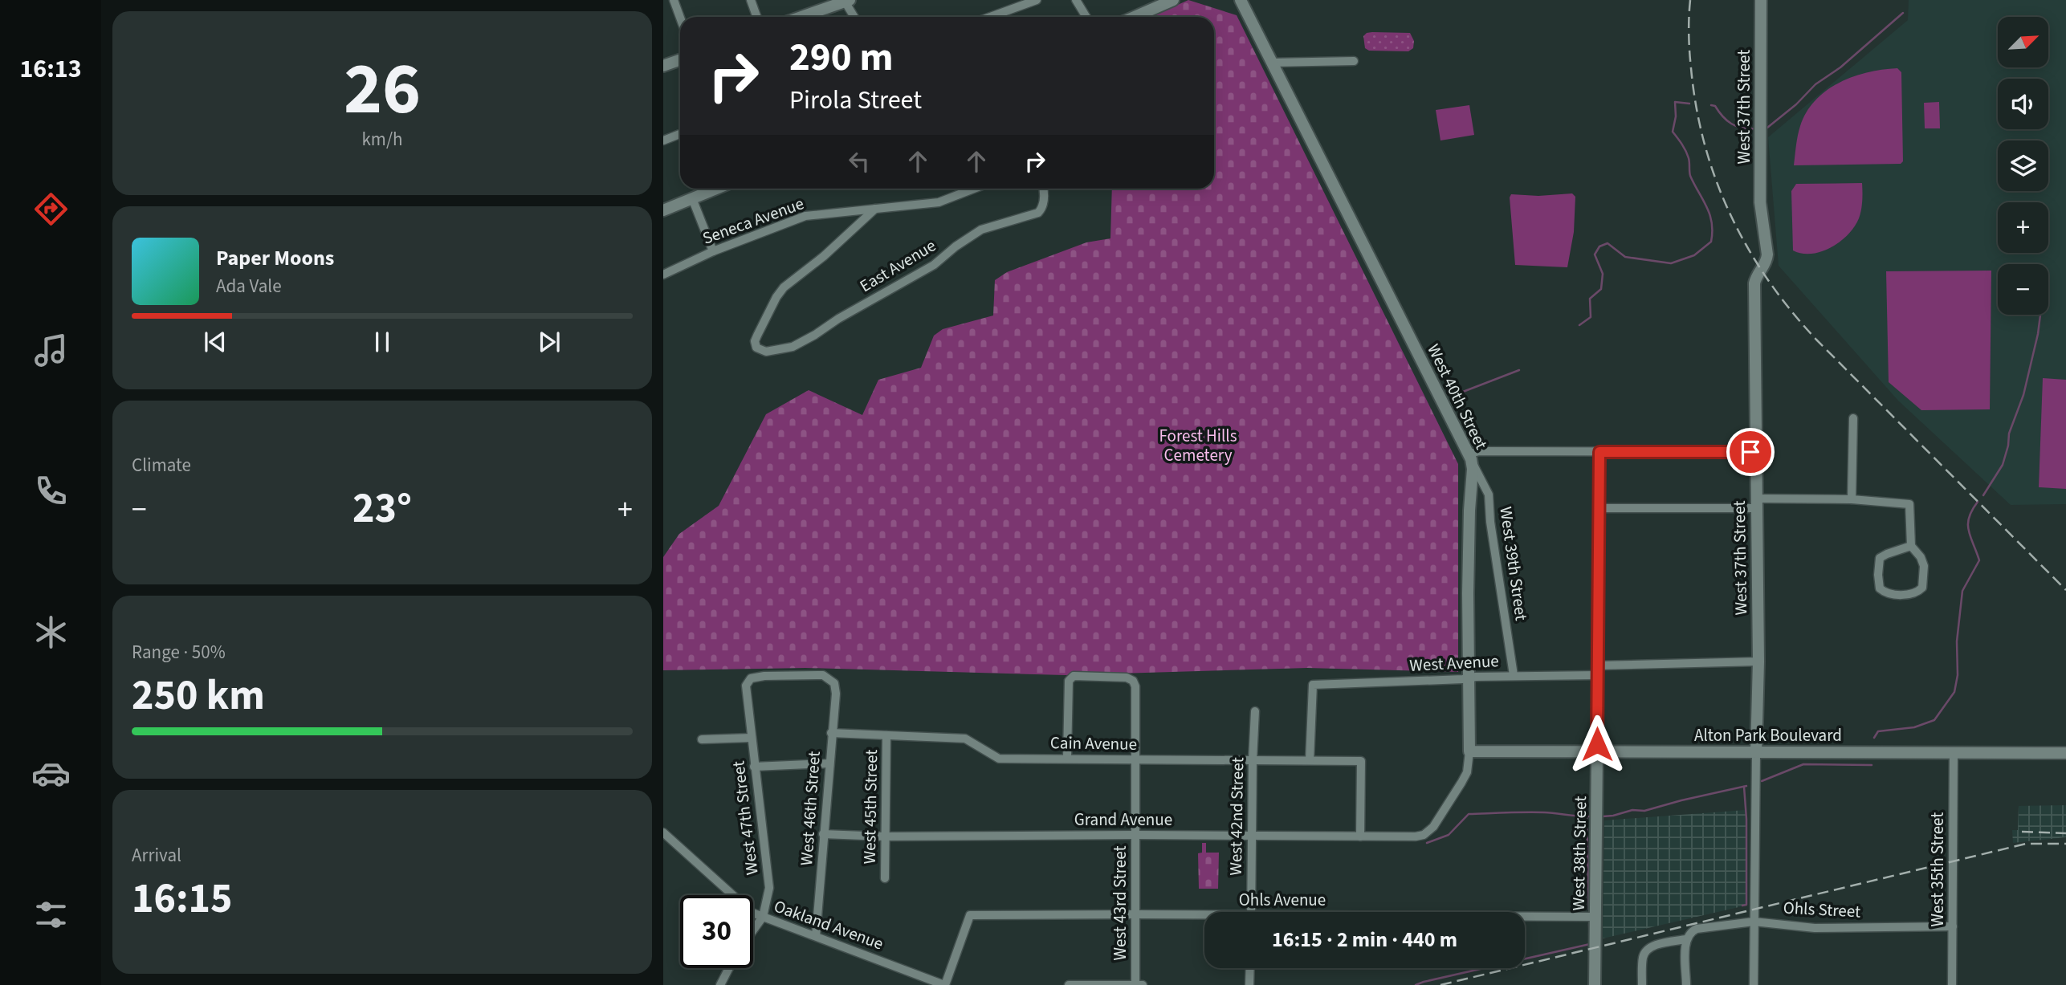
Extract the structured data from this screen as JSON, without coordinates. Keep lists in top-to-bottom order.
{
  "streets": {
    "main road": [
      "West 37th Street",
      "West 40th Street",
      "Alton Park Boulevard",
      "West 38th Street"
    ],
    "street": [
      "Seneca Avenue",
      "East Avenue",
      "West 39th Street",
      "West Avenue",
      "Cain Avenue",
      "West 45th Street",
      "West 46th Street",
      "West 42nd Street",
      "West 47th Street",
      "Grand Avenue",
      "West 35th Street",
      "Ohls Avenue",
      "West 43rd Street",
      "Ohls Street",
      "Oakland Avenue"
    ]
  },
  "crossings": [
    ["West 37th Street", "Alton Park Boulevard"],
    ["West 37th Street", "Ohls Street"],
    ["Seneca Avenue", "East Avenue"],
    ["West 40th Street", "West 39th Street"],
    ["West 40th Street", "West Avenue"],
    ["West 40th Street", "Alton Park Boulevard"],
    ["West 40th Street", "Grand Avenue"],
    ["West 39th Street", "West Avenue"],
    ["West Avenue", "Cain Avenue"],
    ["West Avenue", "West 38th Street"],
    ["Alton Park Boulevard", "West 38th Street"],
    ["Alton Park Boulevard", "West 35th Street"],
    ["Cain Avenue", "West 45th Street"],
    ["Cain Avenue", "West 46th Street"],
    ["Cain Avenue", "West 42nd Street"],
    ["Cain Avenue", "Grand Avenue"],
    ["Cain Avenue", "West 43rd Street"],
    ["West 45th Street", "Grand Avenue"],
    ["West 46th Street", "West 47th Street"],
    ["West 46th Street", "Grand Avenue"],
    ["West 46th Street", "Oakland Avenue"],
    ["West 42nd Street", "Grand Avenue"],
    ["West 47th Street", "Oakland Avenue"],
    ["Grand Avenue", "West 43rd Street"],
    ["West 38th Street", "Ohls Avenue"],
    ["West 35th Street", "Ohls Street"],
    ["Ohls Avenue", "West 43rd Street"],
    ["Ohls Avenue", "Oakland Avenue"]
  ],
  "parks": ["Forest Hills Cemetery"],
  "north": "top right",
  "page": {
    "tabs": "16:13",
    "tile": [
      ["26", "km/h"],
      "Climate",
      ["Range · 50%", "250 km"],
      ["Arrival", "16:15"]
    ],
    "map_buttons": ["+", "−"],
    "turn": ["290 m", "Pirola Street"],
    "song": ["Paper Moons", "Ada Vale"],
    "heat": ["−", "23°", "+"],
    "limit": "30",
    "trip": "16:15 · 2 min · 440 m"
  }
}
